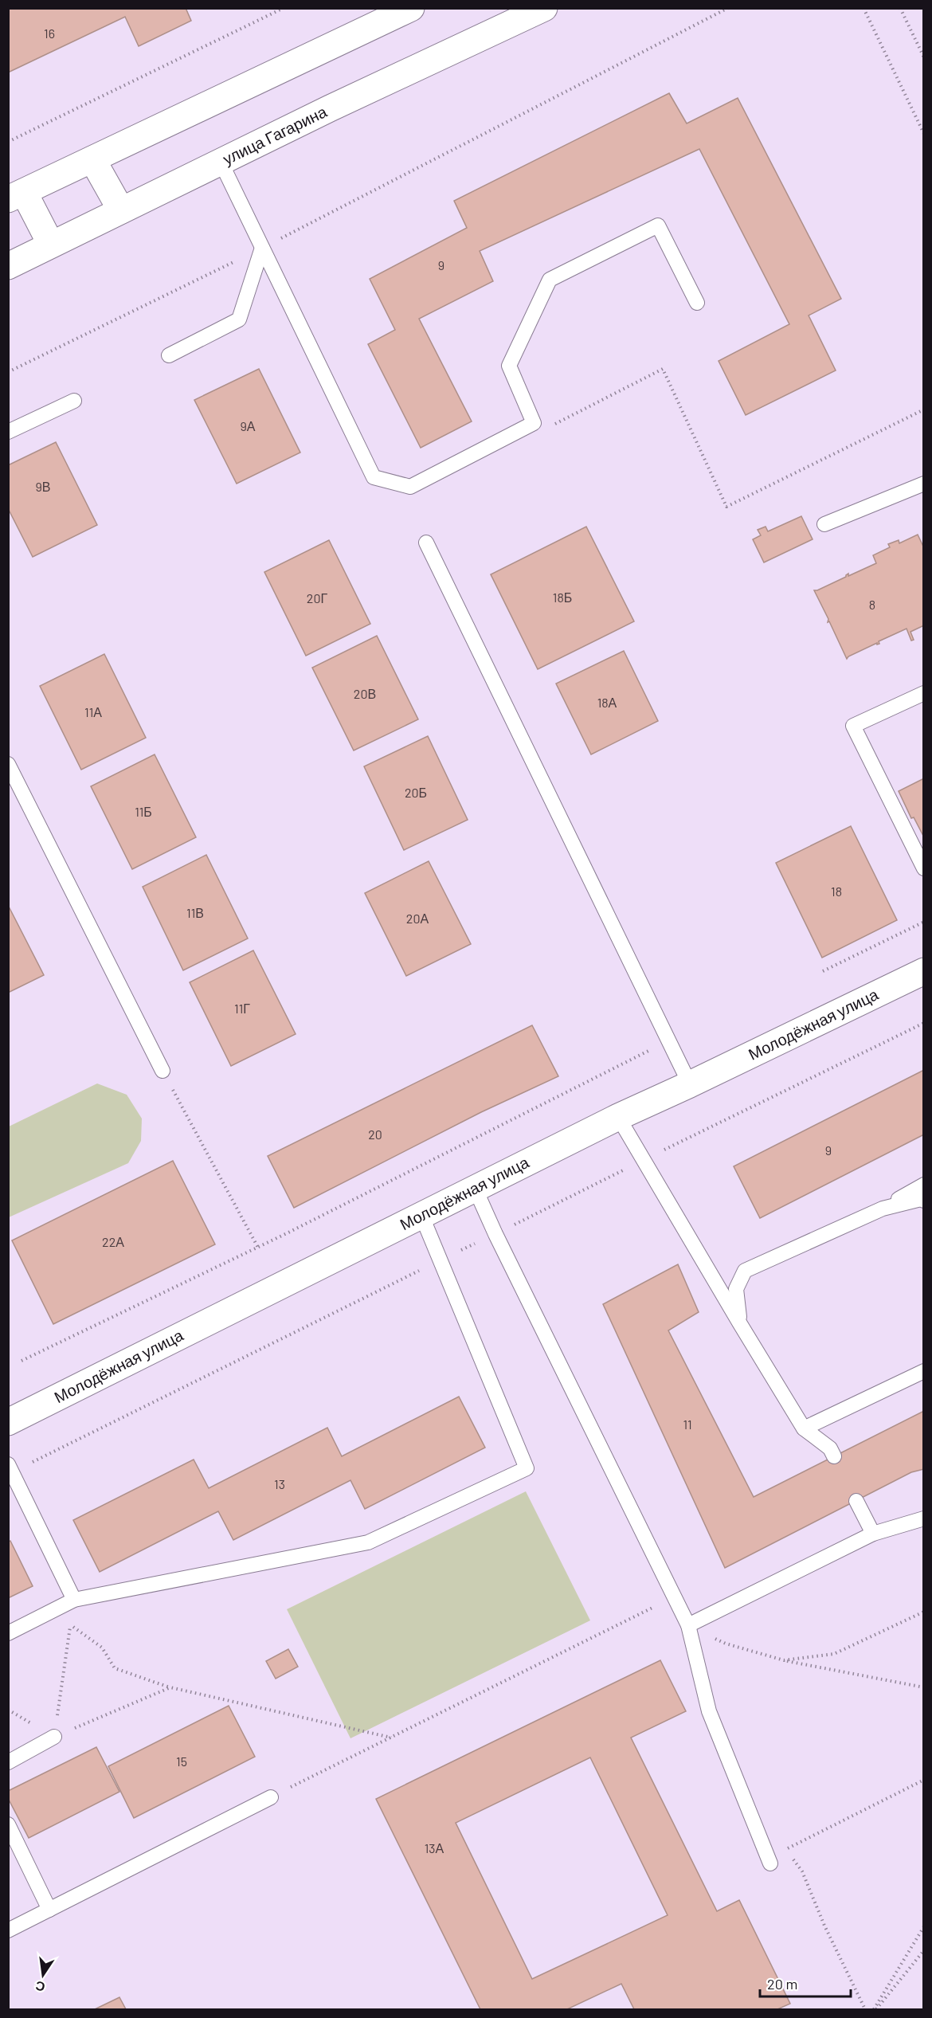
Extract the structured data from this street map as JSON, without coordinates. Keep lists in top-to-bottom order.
{
  "streets": {
    "street": ["улица Гагарина", "Молодёжная улица"]
  },
  "house_numbers": [
    "16",
    "9",
    "9А",
    "9В",
    "18Б",
    "20Г",
    "8",
    "20В",
    "18А",
    "11А",
    "20Б",
    "11Б",
    "18",
    "11В",
    "20А",
    "11Г",
    "20",
    "9",
    "22А",
    "11",
    "13",
    "15",
    "13А"
  ],
  "scale_bar": "20 m",
  "north": "bottom"
}
